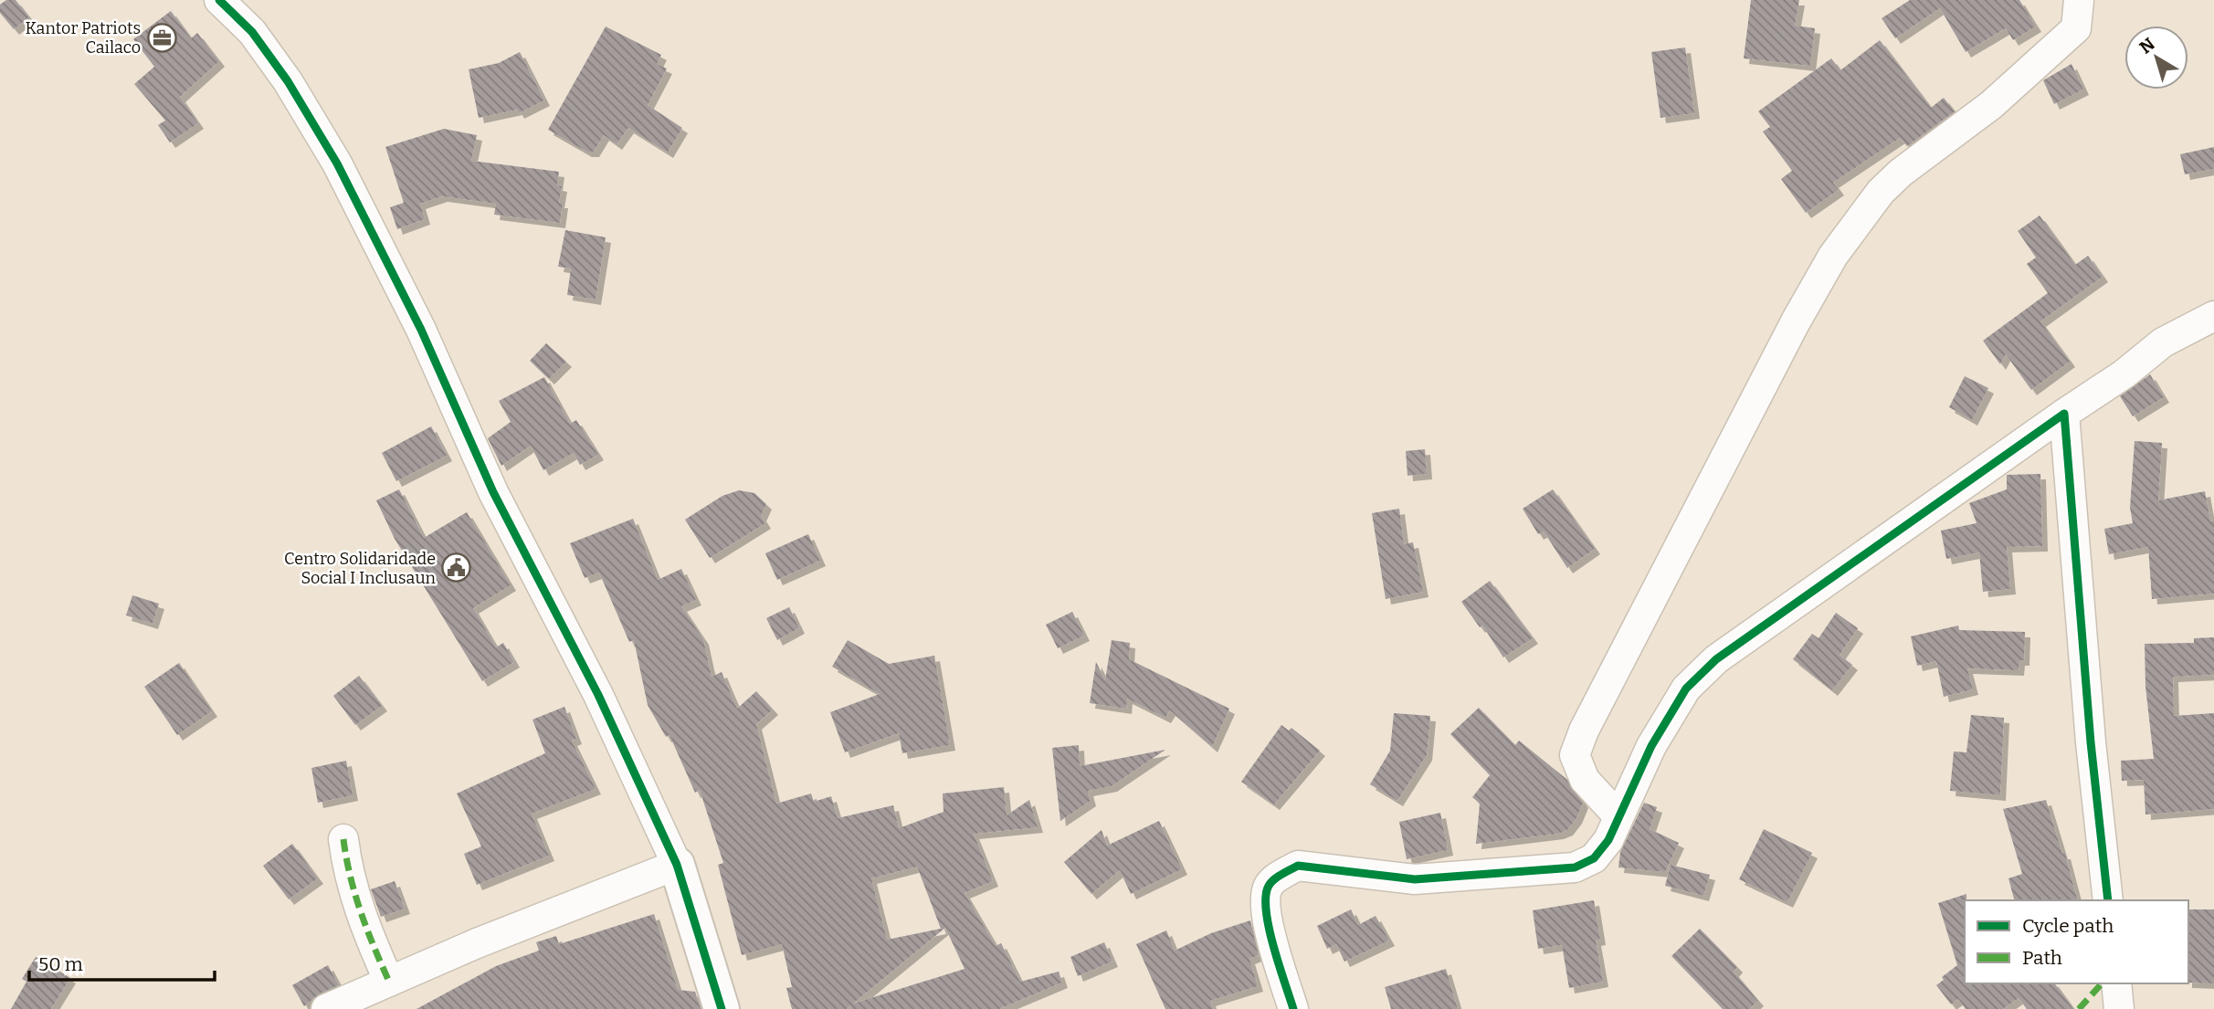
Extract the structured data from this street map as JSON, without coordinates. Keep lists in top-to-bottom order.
{
  "places": {
    "office": ["Kantor Patriots Cailaco"],
    "public building": ["Centro Solidaridade Social I Inclusaun"]
  },
  "legend": ["Cycle path", "Path"],
  "scale_bar": "50 m",
  "north": "top left"
}
